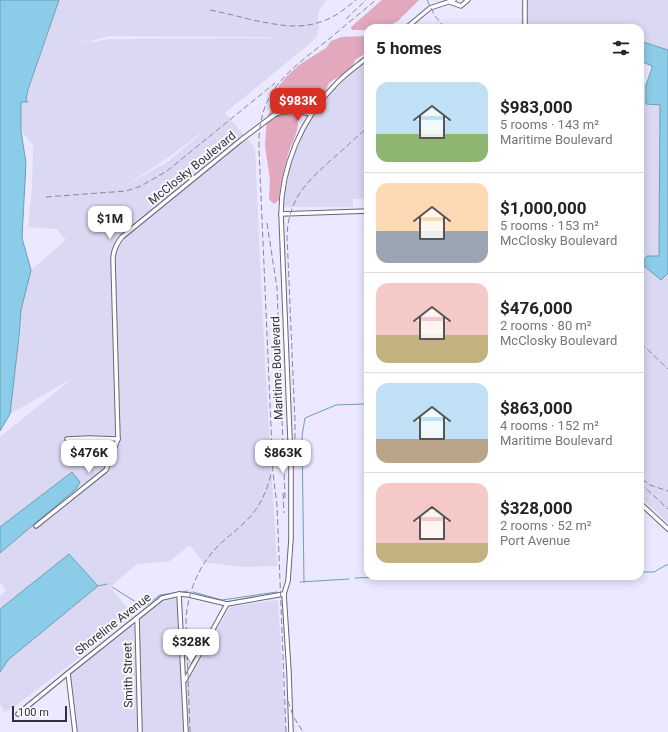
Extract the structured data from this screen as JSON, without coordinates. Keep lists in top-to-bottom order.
{
  "streets": {
    "street": [
      "McClosky Boulevard",
      "Maritime Boulevard",
      "Shoreline Avenue",
      "Smith Street"
    ]
  },
  "crossings": [
    ["McClosky Boulevard", "Maritime Boulevard"],
    ["Maritime Boulevard", "Shoreline Avenue"],
    ["Shoreline Avenue", "Smith Street"]
  ],
  "scale_bar": "100 m",
  "page": {
    "heading": "5 homes",
    "list": [
      {
        "name": "$983,000",
        "note": "5 rooms · 143 m² · Maritime Boulevard"
      },
      {
        "name": "$1,000,000",
        "note": "5 rooms · 153 m² · McClosky Boulevard"
      },
      {
        "name": "$476,000",
        "note": "2 rooms · 80 m² · McClosky Boulevard"
      },
      {
        "name": "$863,000",
        "note": "4 rooms · 152 m² · Maritime Boulevard"
      },
      {
        "name": "$328,000",
        "note": "2 rooms · 52 m² · Port Avenue"
      }
    ],
    "price": [
      "$983K",
      "$1M",
      "$476K",
      "$863K",
      "$328K"
    ],
    "scale": "100 m"
  }
}
